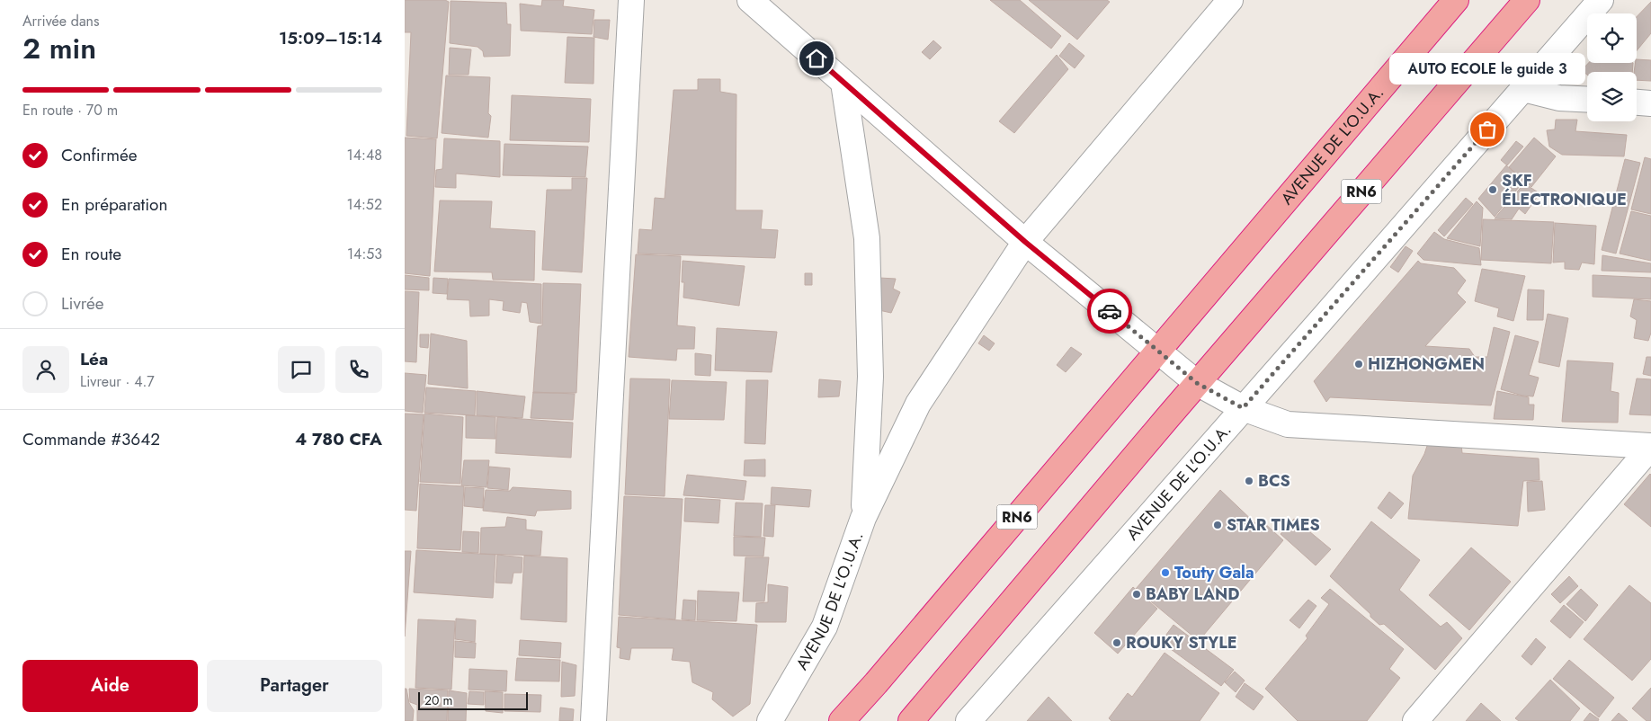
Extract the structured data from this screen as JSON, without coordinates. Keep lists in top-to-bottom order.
{
  "streets": {
    "highway": ["AVENUE DE L'O.U.A.", "RN6"]
  },
  "places": [
    "AUTO ECOLE le guide 3",
    "SKF ÉLECTRONIQUE",
    "HIZHONGMEN",
    "BCS",
    "STAR TIMES",
    "Touty Gala",
    "BABY LAND",
    "ROUKY STYLE"
  ],
  "scale_bar": "20 m",
  "page": {
    "heading": ["2 min", "Arrivée dans", "15:09–15:14"],
    "panel": [
      "Léa",
      "Livreur · 4.7",
      "Commande #3642",
      "4 780 CFA"
    ],
    "bubble": "AUTO ECOLE le guide 3",
    "bar": "En route · 70 m",
    "list": [
      ["Confirmée", "14:48"],
      ["En préparation", "14:52"],
      ["En route", "14:53"],
      "Livrée"
    ],
    "buttons": ["Aide", "Partager"],
    "scale": "20 m"
  }
}
